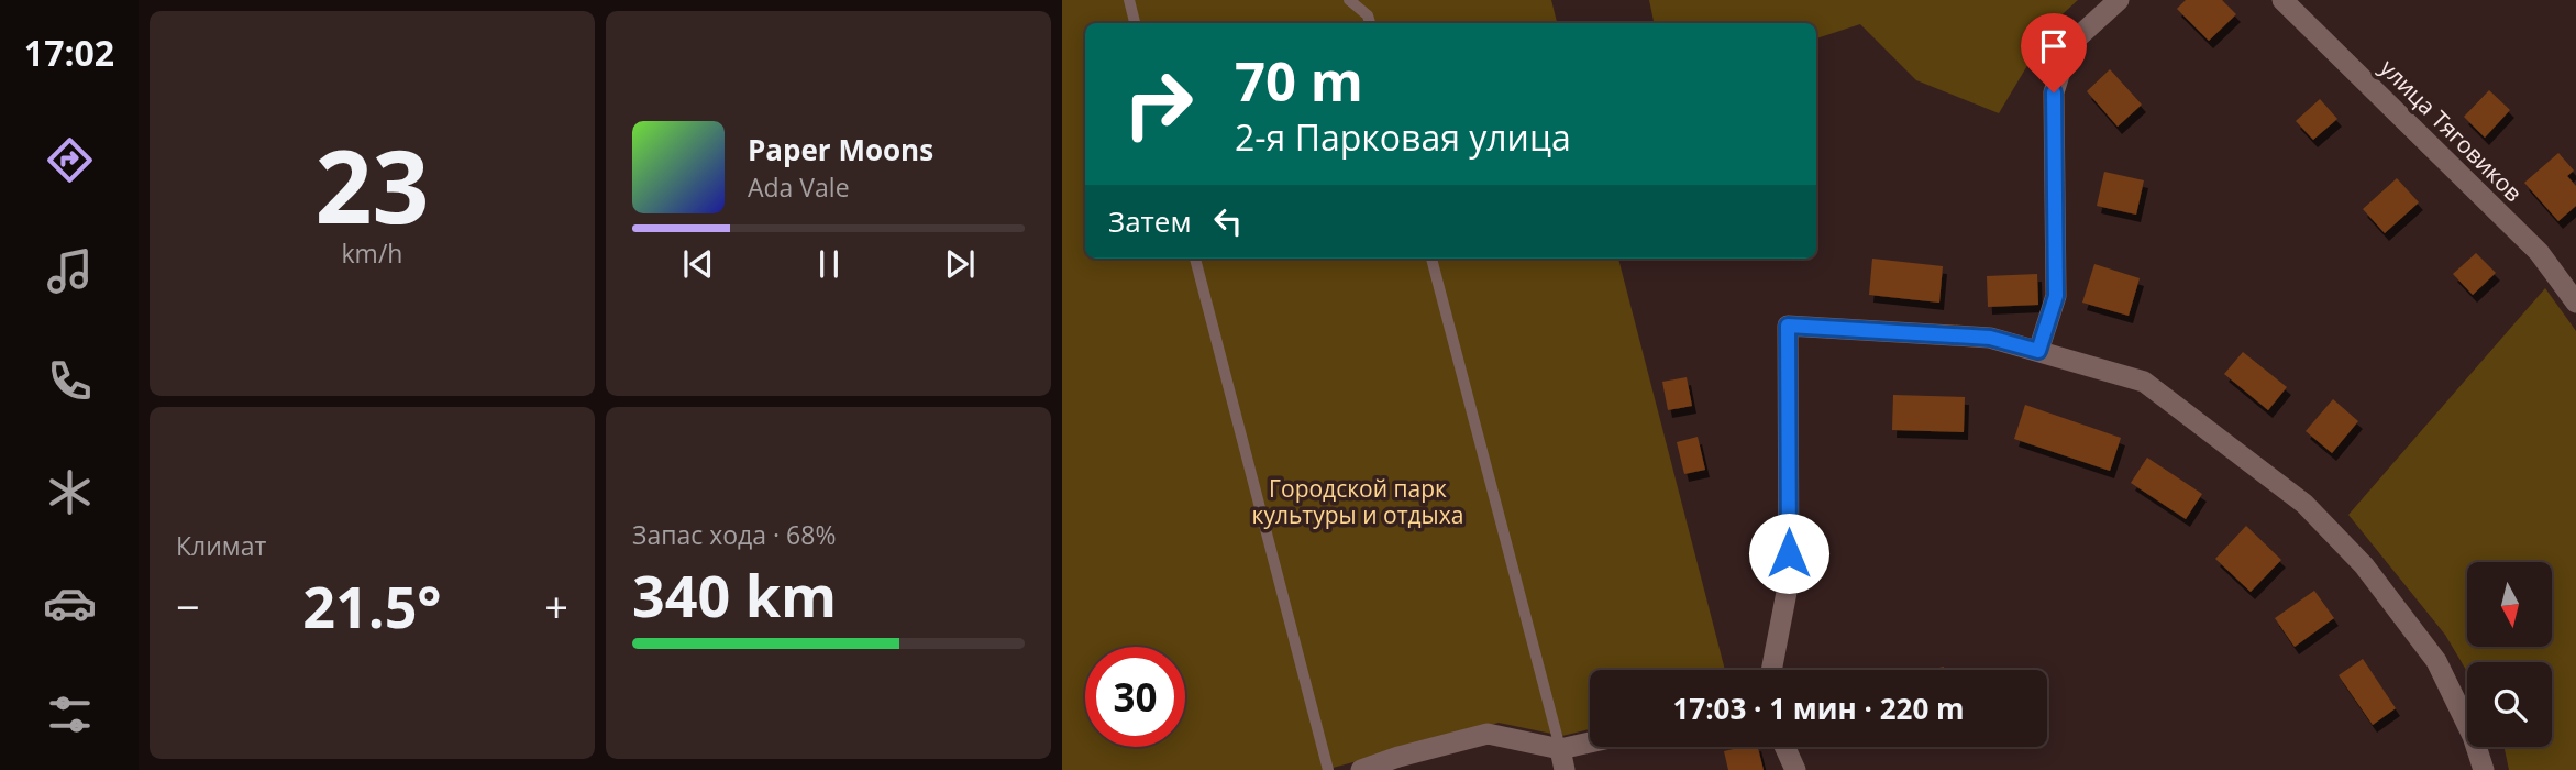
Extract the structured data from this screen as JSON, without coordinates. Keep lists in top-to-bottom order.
{
  "streets": {
    "street": ["улица Тяговиков"]
  },
  "parks": ["Городской парк культуры и отдыха"],
  "north": "bottom",
  "page": {
    "tabs": "17:02",
    "tile": [
      ["23", "km/h"],
      "Климат",
      ["Запас хода · 68%", "340 km"]
    ],
    "turn": ["70 m", "2-я Парковая улица"],
    "song": ["Paper Moons", "Ada Vale"],
    "then": "Затем",
    "heat": ["−", "21.5°", "+"],
    "limit": "30",
    "trip": "17:03 · 1 мин · 220 m"
  }
}
